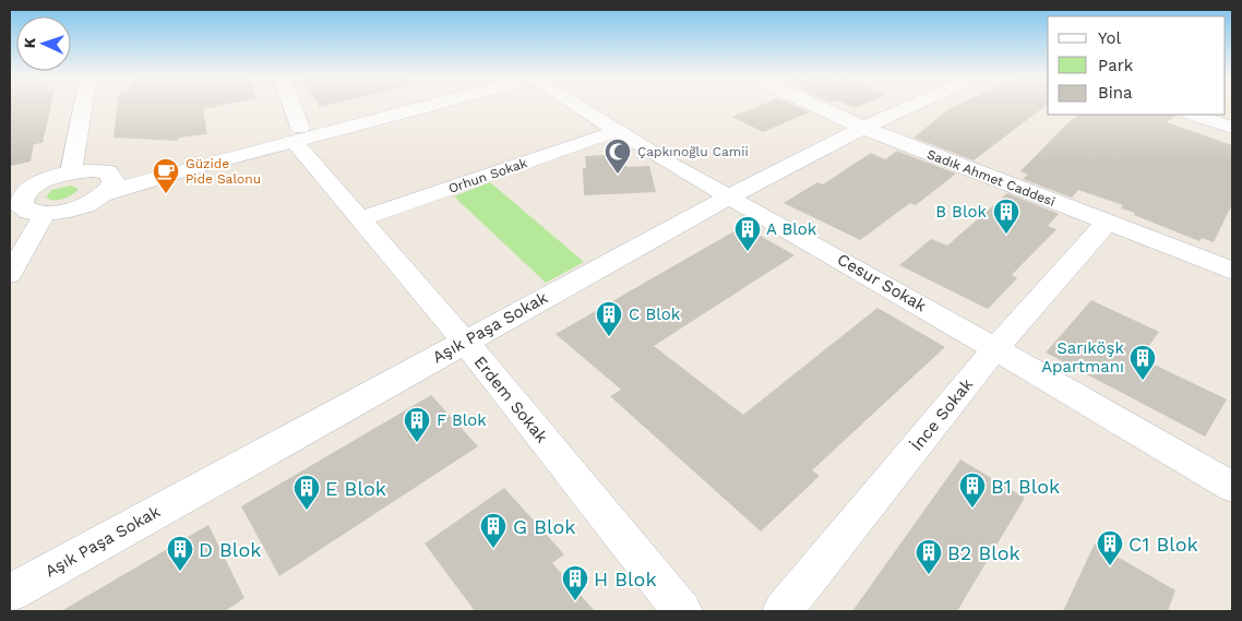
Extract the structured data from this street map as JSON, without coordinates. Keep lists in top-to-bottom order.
{
  "streets": {
    "main road": ["Sadık Ahmet Caddesi"],
    "street": [
      "Orhun Sokak",
      "Cesur Sokak",
      "Aşık Paşa Sokak",
      "Erdem Sokak",
      "İnce Sokak"
    ]
  },
  "crossings": [
    ["Orhun Sokak", "Cesur Sokak"],
    ["Orhun Sokak", "Erdem Sokak"],
    ["Sadık Ahmet Caddesi", "Aşık Paşa Sokak"],
    ["Sadık Ahmet Caddesi", "İnce Sokak"],
    ["Cesur Sokak", "Aşık Paşa Sokak"],
    ["Cesur Sokak", "İnce Sokak"],
    ["Aşık Paşa Sokak", "Erdem Sokak"]
  ],
  "places": {
    "mosque": ["Çapkınoğlu Camii"],
    "cafe": ["Güzide Pide Salonu"],
    "building": [
      "B Blok",
      "A Blok",
      "C Blok",
      "Sarıköşk Apartmanı",
      "F Blok",
      "B1 Blok",
      "E Blok",
      "G Blok",
      "C1 Blok",
      "D Blok",
      "B2 Blok",
      "H Blok"
    ]
  },
  "legend": ["Yol", "Park", "Bina"],
  "north": "left"
}
